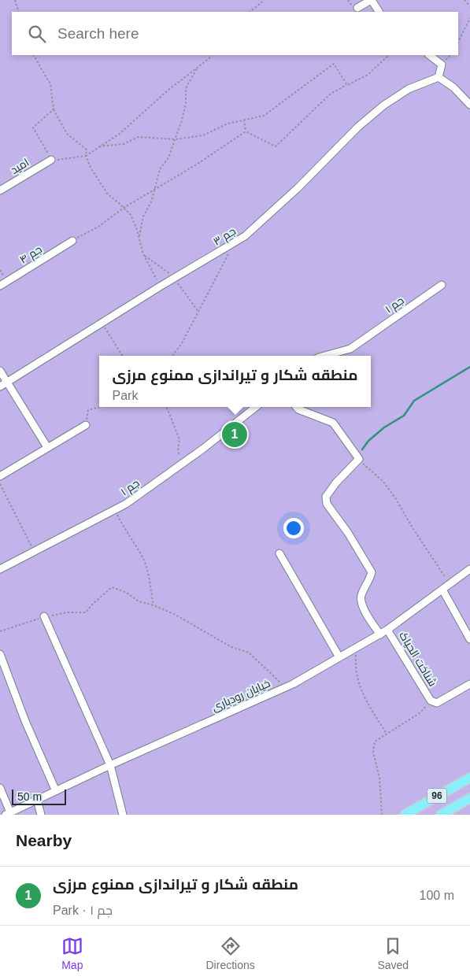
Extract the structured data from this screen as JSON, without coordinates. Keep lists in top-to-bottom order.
{
  "streets": {
    "main road": ["96"],
    "street": [
      "امید",
      "جم ۳",
      "جم ۴",
      "جم ۱",
      "شناخت الحیاک",
      "خیابان رودباری"
    ]
  },
  "crossings": [
    ["شناخت الحیاک", "خیابان رودباری"]
  ],
  "scale_bar": "50 m",
  "page": {
    "search": "Search here",
    "popup": ["منطقه شکار و تیراندازی ممنوع مرزی", "Park"],
    "pins": "1",
    "scale": "50 m",
    "heading": "Nearby",
    "list": [
      {
        "mark": "1",
        "name": "منطقه شکار و تیراندازی ممنوع مرزی",
        "note": "Park · جم ۱",
        "value": "100 m"
      }
    ],
    "nav": ["Map", "Directions", "Saved"]
  }
}
